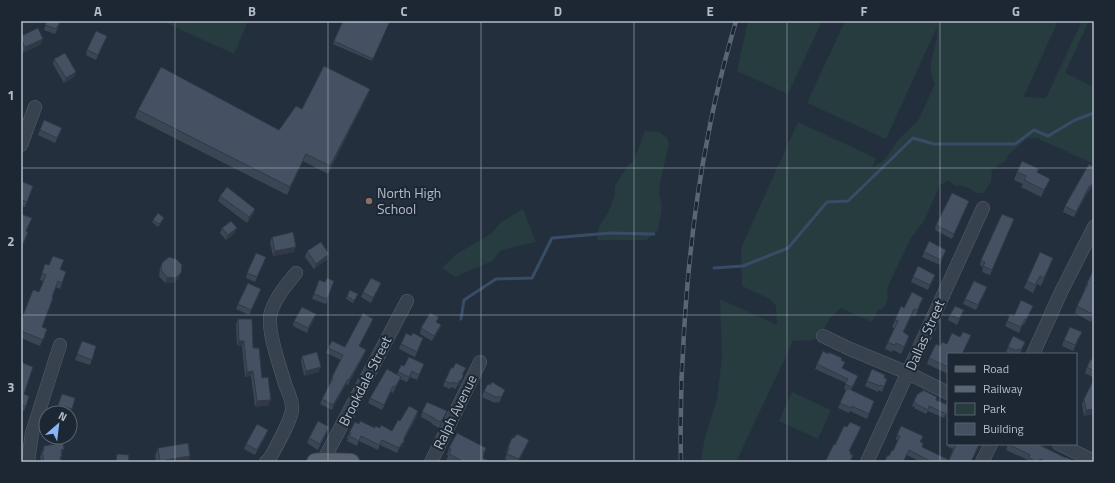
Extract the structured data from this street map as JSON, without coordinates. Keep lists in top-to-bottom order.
{
  "streets": {
    "street": ["Dallas Street", "Brookdale Street", "Ralph Avenue"]
  },
  "places": ["North High School"],
  "legend": [
    "Road",
    "Railway",
    "Park",
    "Building"
  ],
  "north": "top right",
  "grid": {
    "columns": [
      "A",
      "B",
      "C",
      "D",
      "E",
      "F",
      "G"
    ],
    "rows": ["1", "2", "3"]
  }
}
